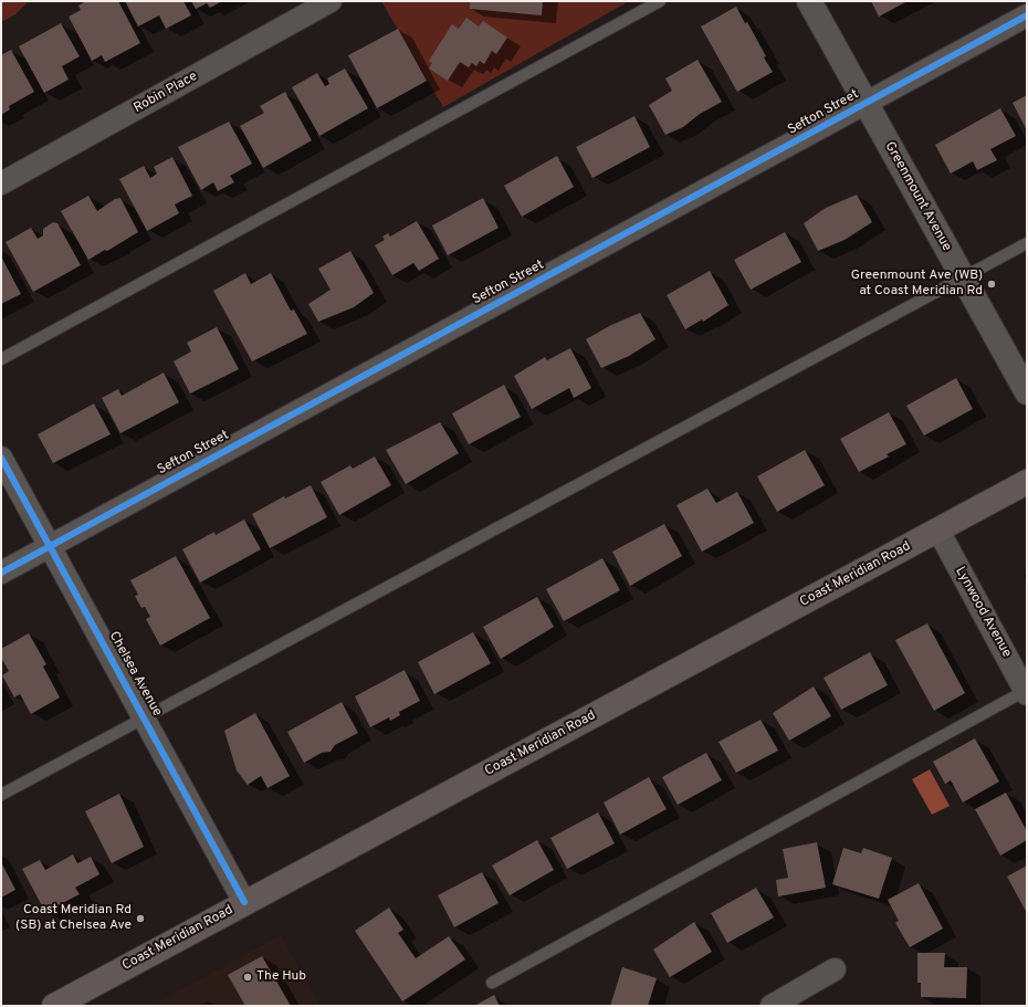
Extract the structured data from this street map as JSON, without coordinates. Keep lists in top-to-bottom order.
{
  "streets": {
    "main road": ["Coast Meridian Road"],
    "street": [
      "Robin Place",
      "Sefton Street",
      "Greenmount Avenue",
      "Lynwood Avenue",
      "Chelsea Avenue"
    ]
  },
  "crossings": [
    ["Sefton Street", "Greenmount Avenue"],
    ["Sefton Street", "Chelsea Avenue"],
    ["Coast Meridian Road", "Lynwood Avenue"],
    ["Coast Meridian Road", "Chelsea Avenue"]
  ],
  "places": ["Greenmount Ave (WB) at Coast Meridian Rd", "Coast Meridian Rd (SB) at Chelsea Ave", "The Hub"]
}
